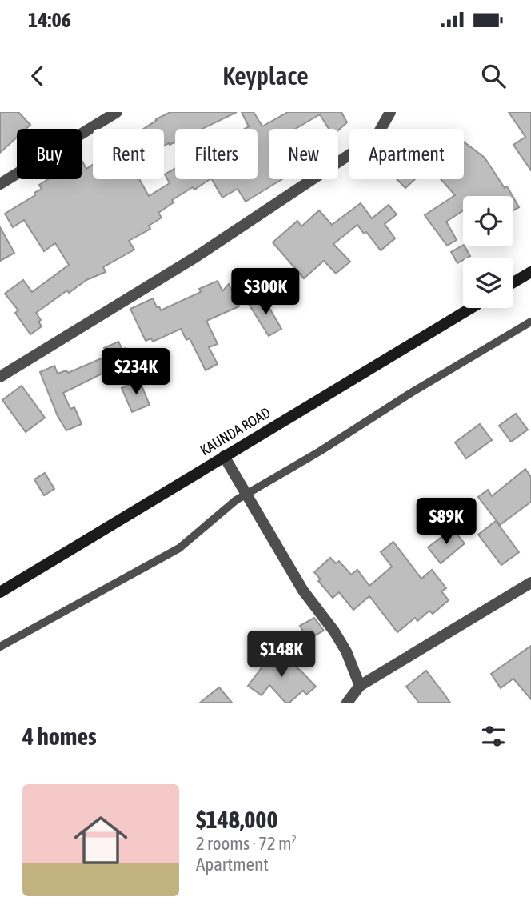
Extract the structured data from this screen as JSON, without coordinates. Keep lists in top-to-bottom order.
{
  "streets": {
    "main road": ["KAUNDA ROAD"]
  },
  "page": {
    "status": "14:06",
    "header": "Keyplace",
    "chip": [
      "Buy",
      "Rent",
      "Filters",
      "New",
      "Apartment"
    ],
    "price": [
      "$300K",
      "$234K",
      "$89K",
      "$148K"
    ],
    "heading": "4 homes",
    "list": [
      {
        "name": "$148,000",
        "note": "2 rooms · 72 m² · Apartment"
      }
    ]
  }
}
